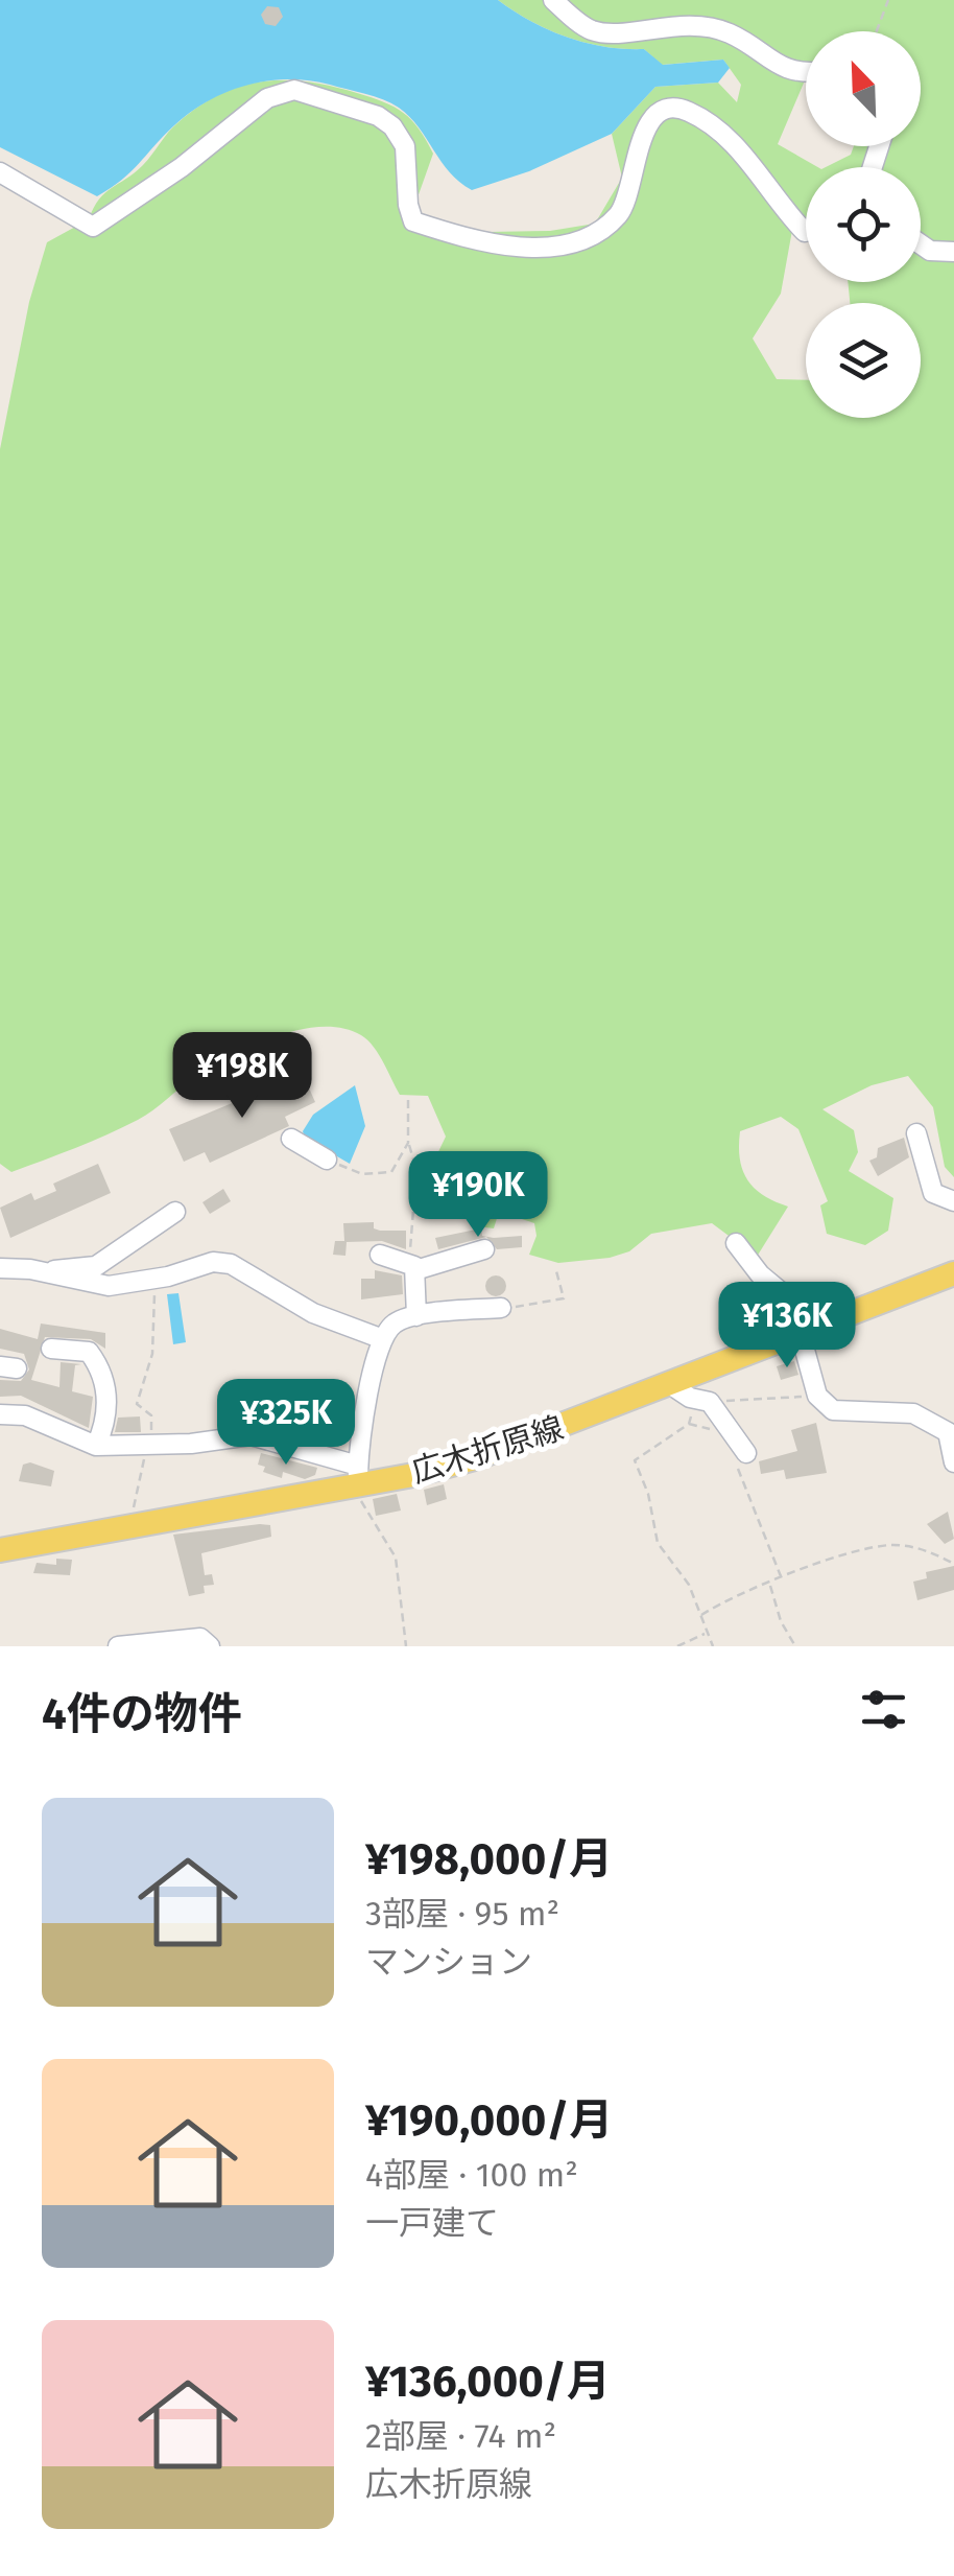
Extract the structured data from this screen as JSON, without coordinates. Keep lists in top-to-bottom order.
{
  "streets": {
    "main road": ["広木折原線"]
  },
  "north": "top left",
  "page": {
    "price": [
      "¥198K",
      "¥190K",
      "¥136K",
      "¥325K"
    ],
    "heading": "4件の物件",
    "list": [
      {
        "name": "¥198,000/月",
        "note": "3部屋 · 95 m² · マンション"
      },
      {
        "name": "¥190,000/月",
        "note": "4部屋 · 100 m² · 一戸建て"
      },
      {
        "name": "¥136,000/月",
        "note": "2部屋 · 74 m² · 広木折原線"
      }
    ]
  }
}
